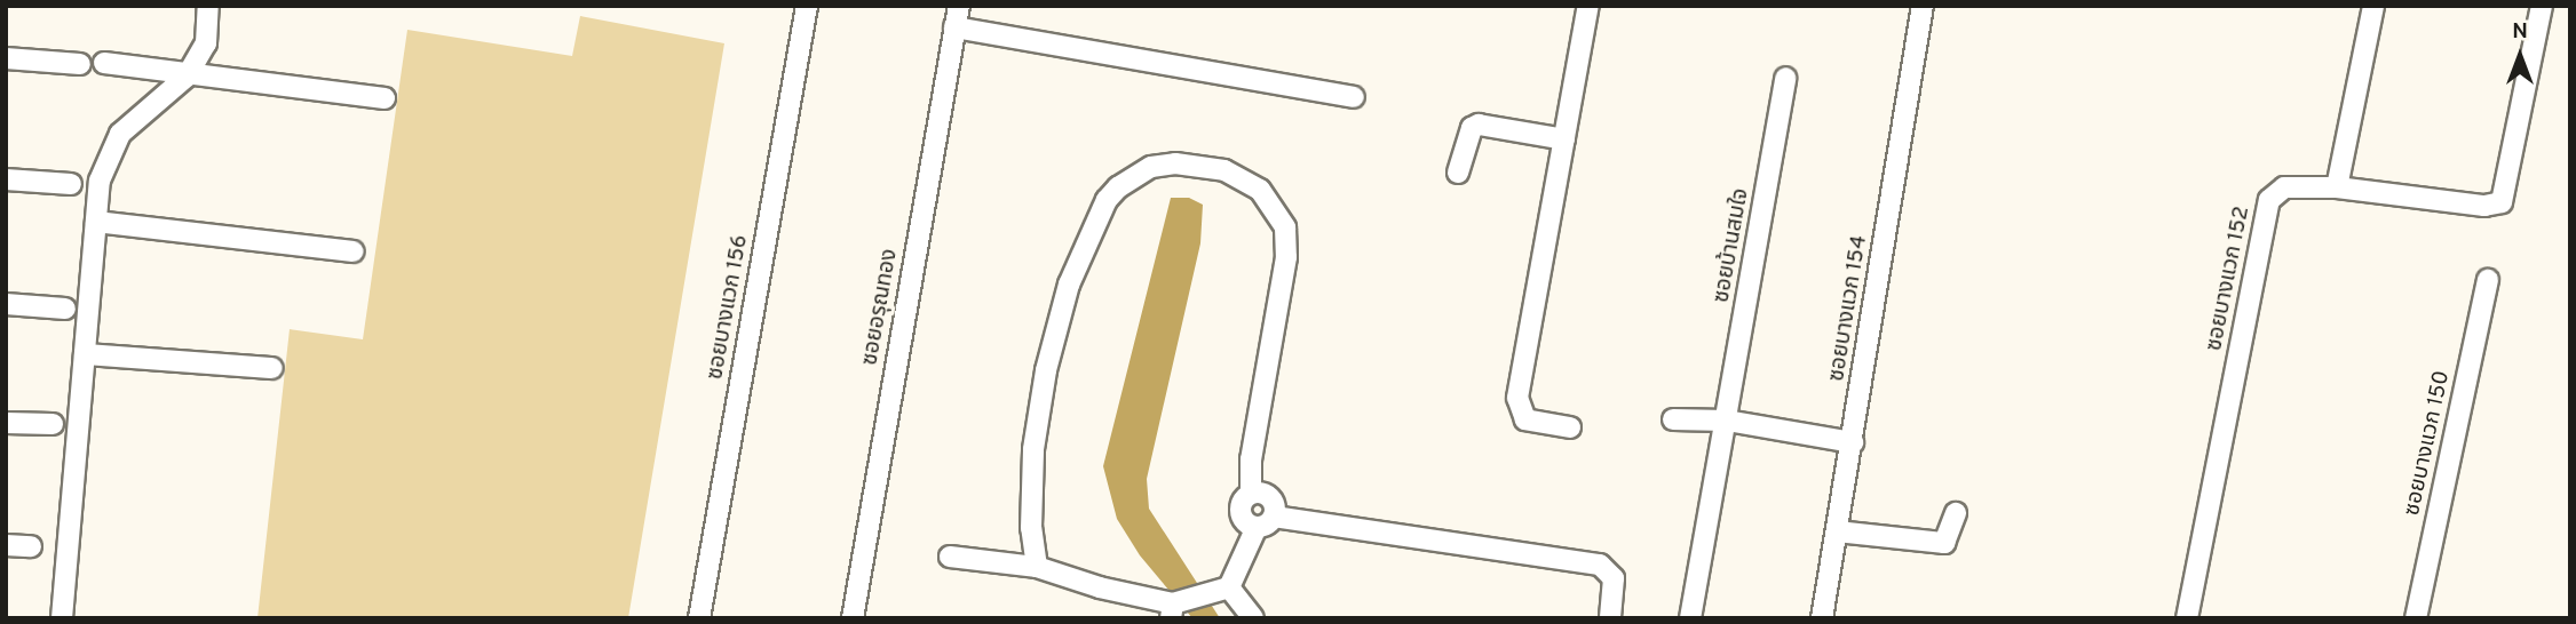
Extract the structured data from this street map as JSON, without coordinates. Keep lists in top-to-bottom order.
{
  "streets": {
    "street": [
      "ซอยบ้านสมใจ",
      "ซอยบางแวก 152",
      "ซอยบางแวก 156",
      "ซอยอรุณทอง",
      "ซอยบางแวก 154",
      "ซอยบางแวก 150"
    ]
  },
  "north": "top"
}
